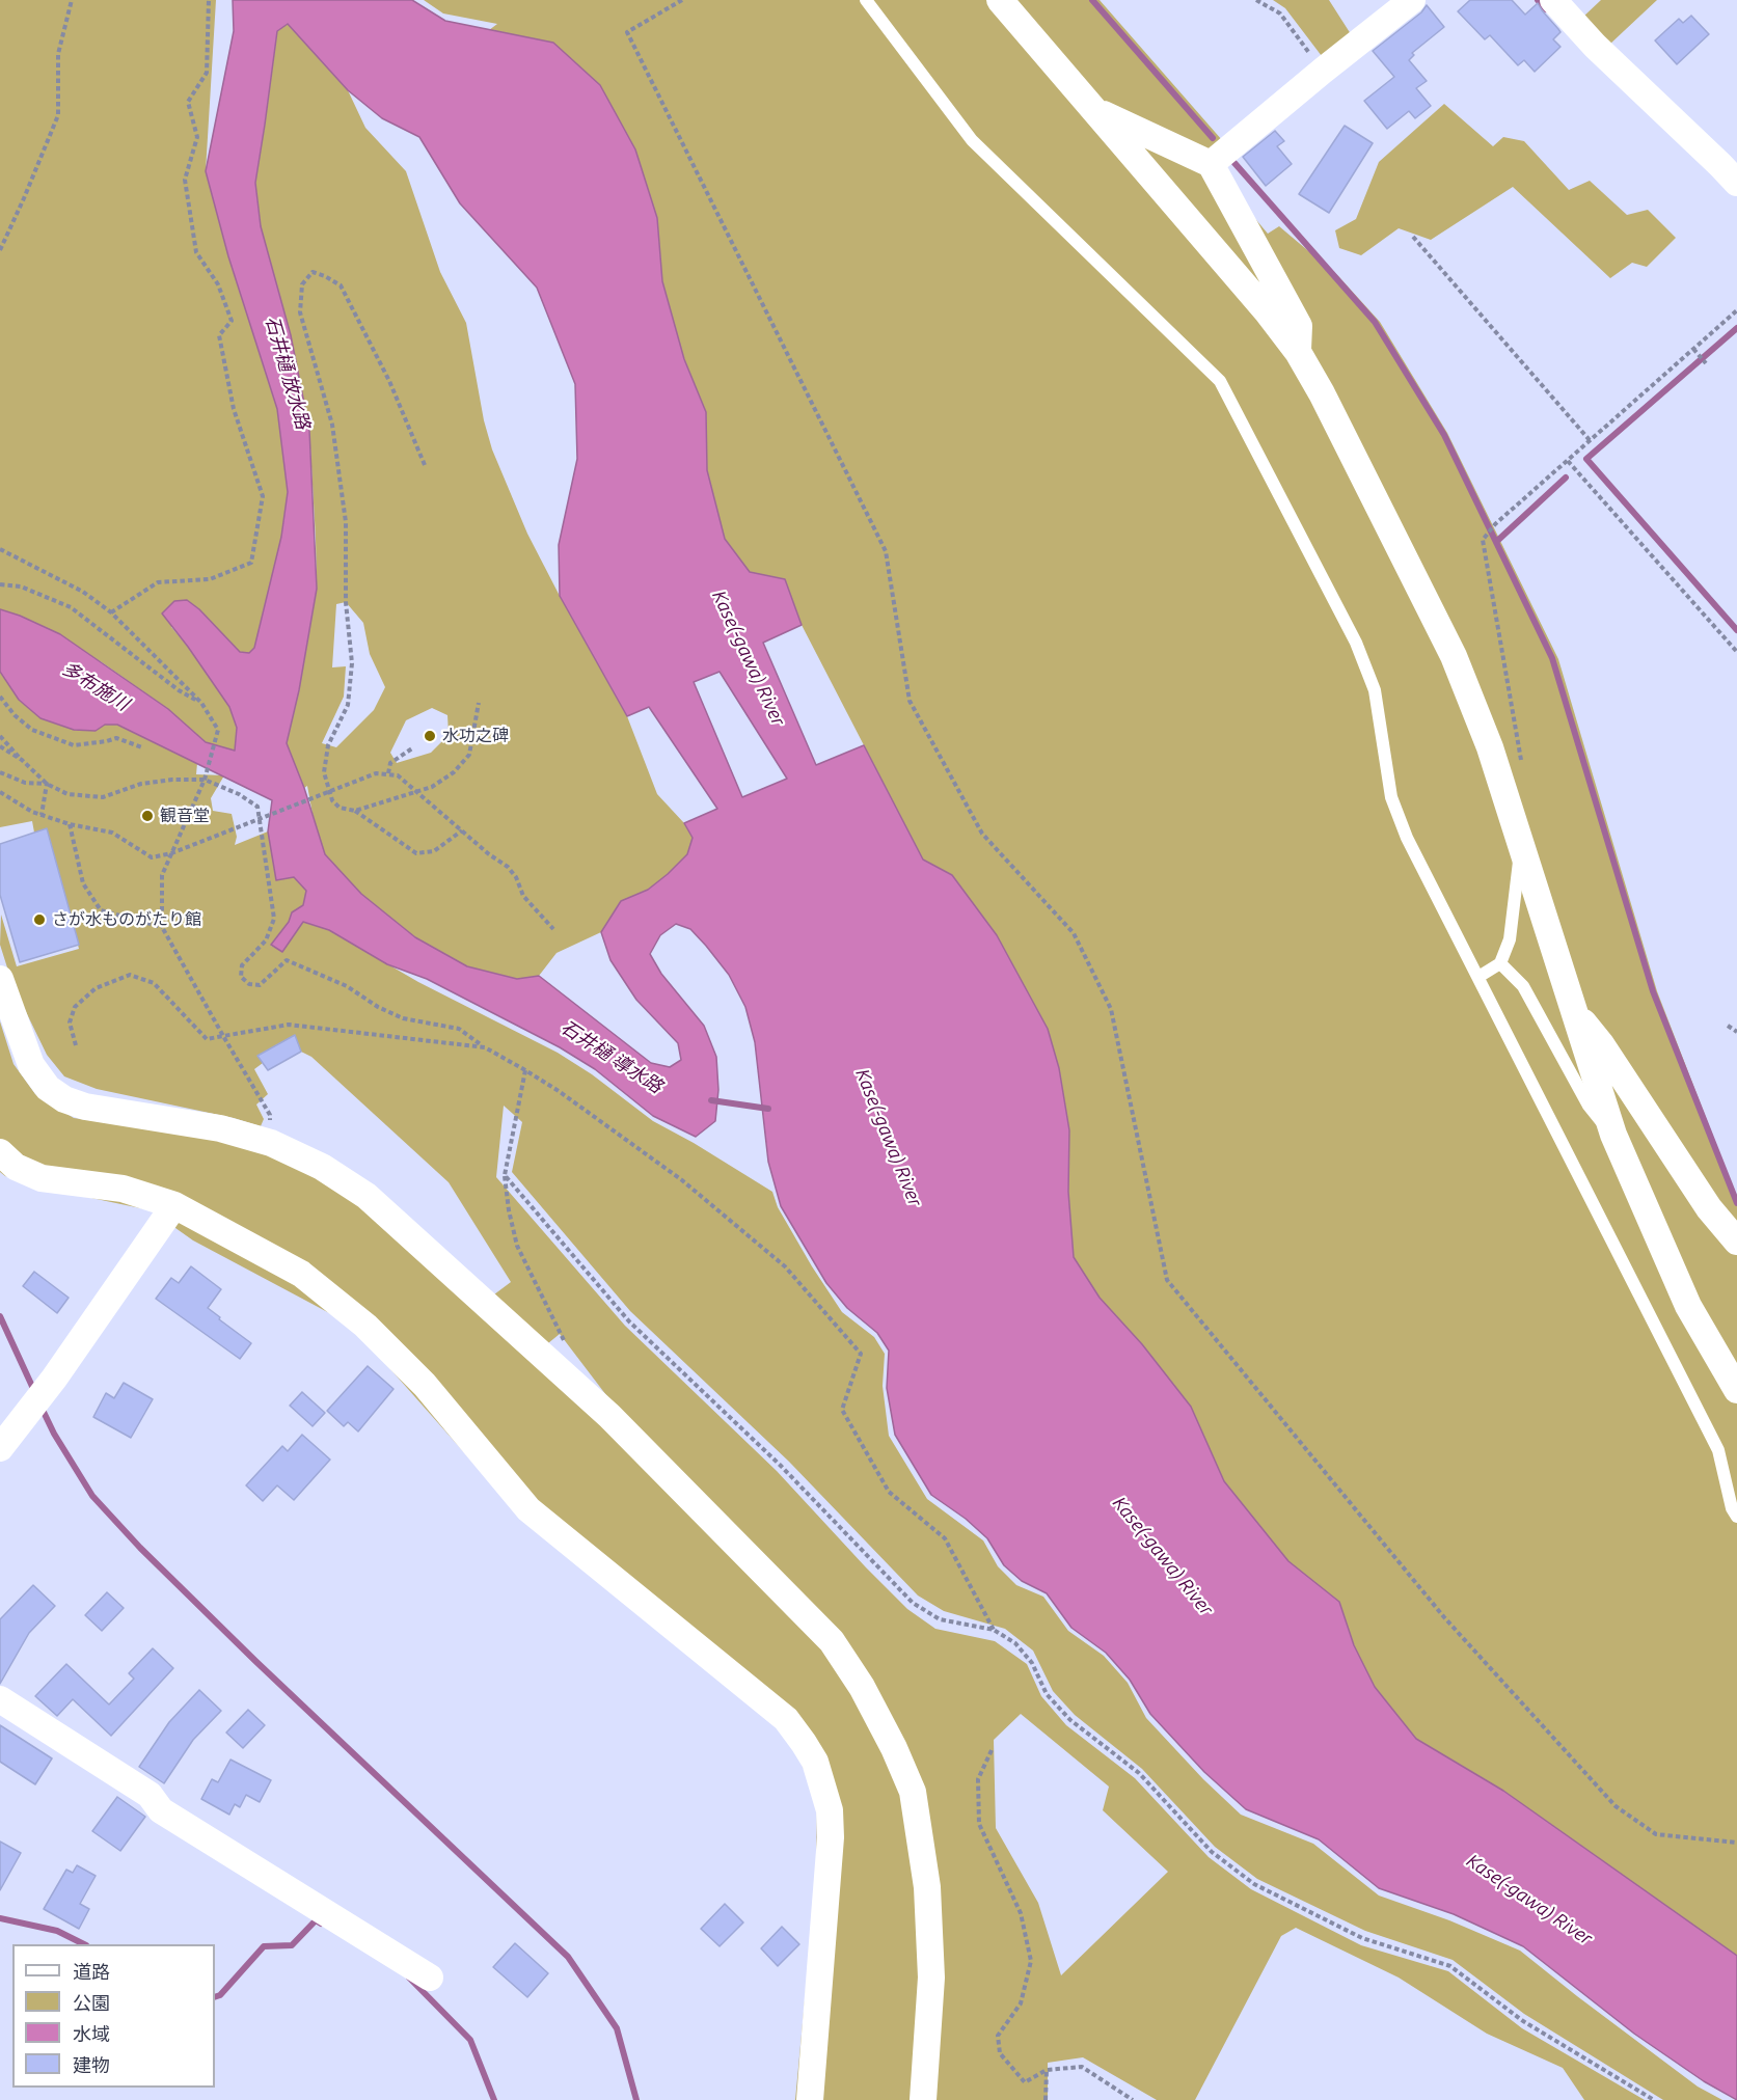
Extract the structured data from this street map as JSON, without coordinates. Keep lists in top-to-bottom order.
{
  "water": [
    "石井樋 放水路",
    "Kase(-gawa) River",
    "多布施川",
    "石井樋 導水路"
  ],
  "places": ["水功之碑", "観音堂", "さが水ものがたり館"],
  "legend": [
    "道路",
    "公園",
    "水域",
    "建物"
  ]
}
